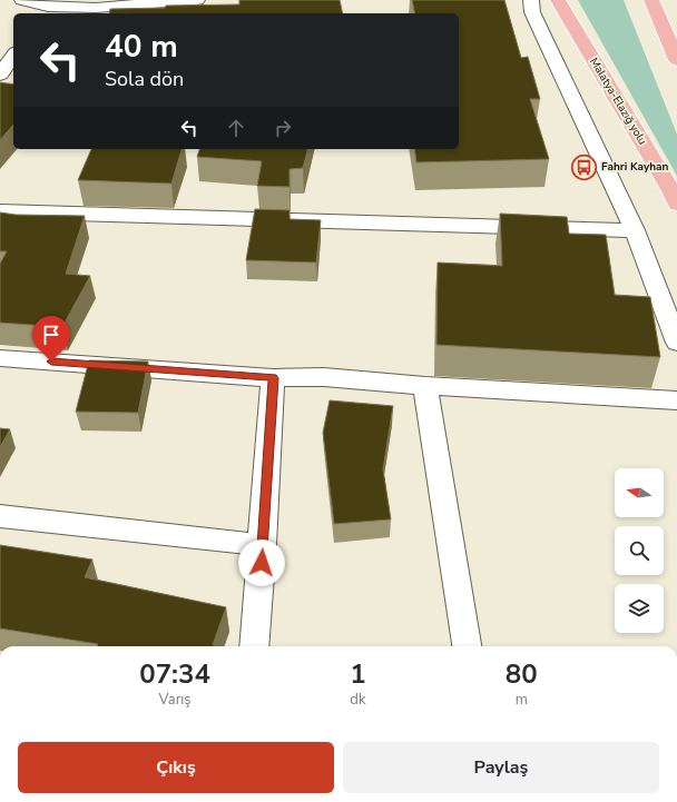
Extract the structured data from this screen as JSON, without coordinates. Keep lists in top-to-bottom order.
{
  "streets": {
    "highway": ["Malatya-Elazığ yolu"]
  },
  "places": {
    "bus stop": ["Fahri Kayhan"]
  },
  "north": "left",
  "page": {
    "turn": ["40 m", "Sola dön"],
    "eta": [
      "07:34",
      "Varış",
      "1",
      "dk",
      "80",
      "m"
    ],
    "buttons": ["Çıkış", "Paylaş"]
  }
}
